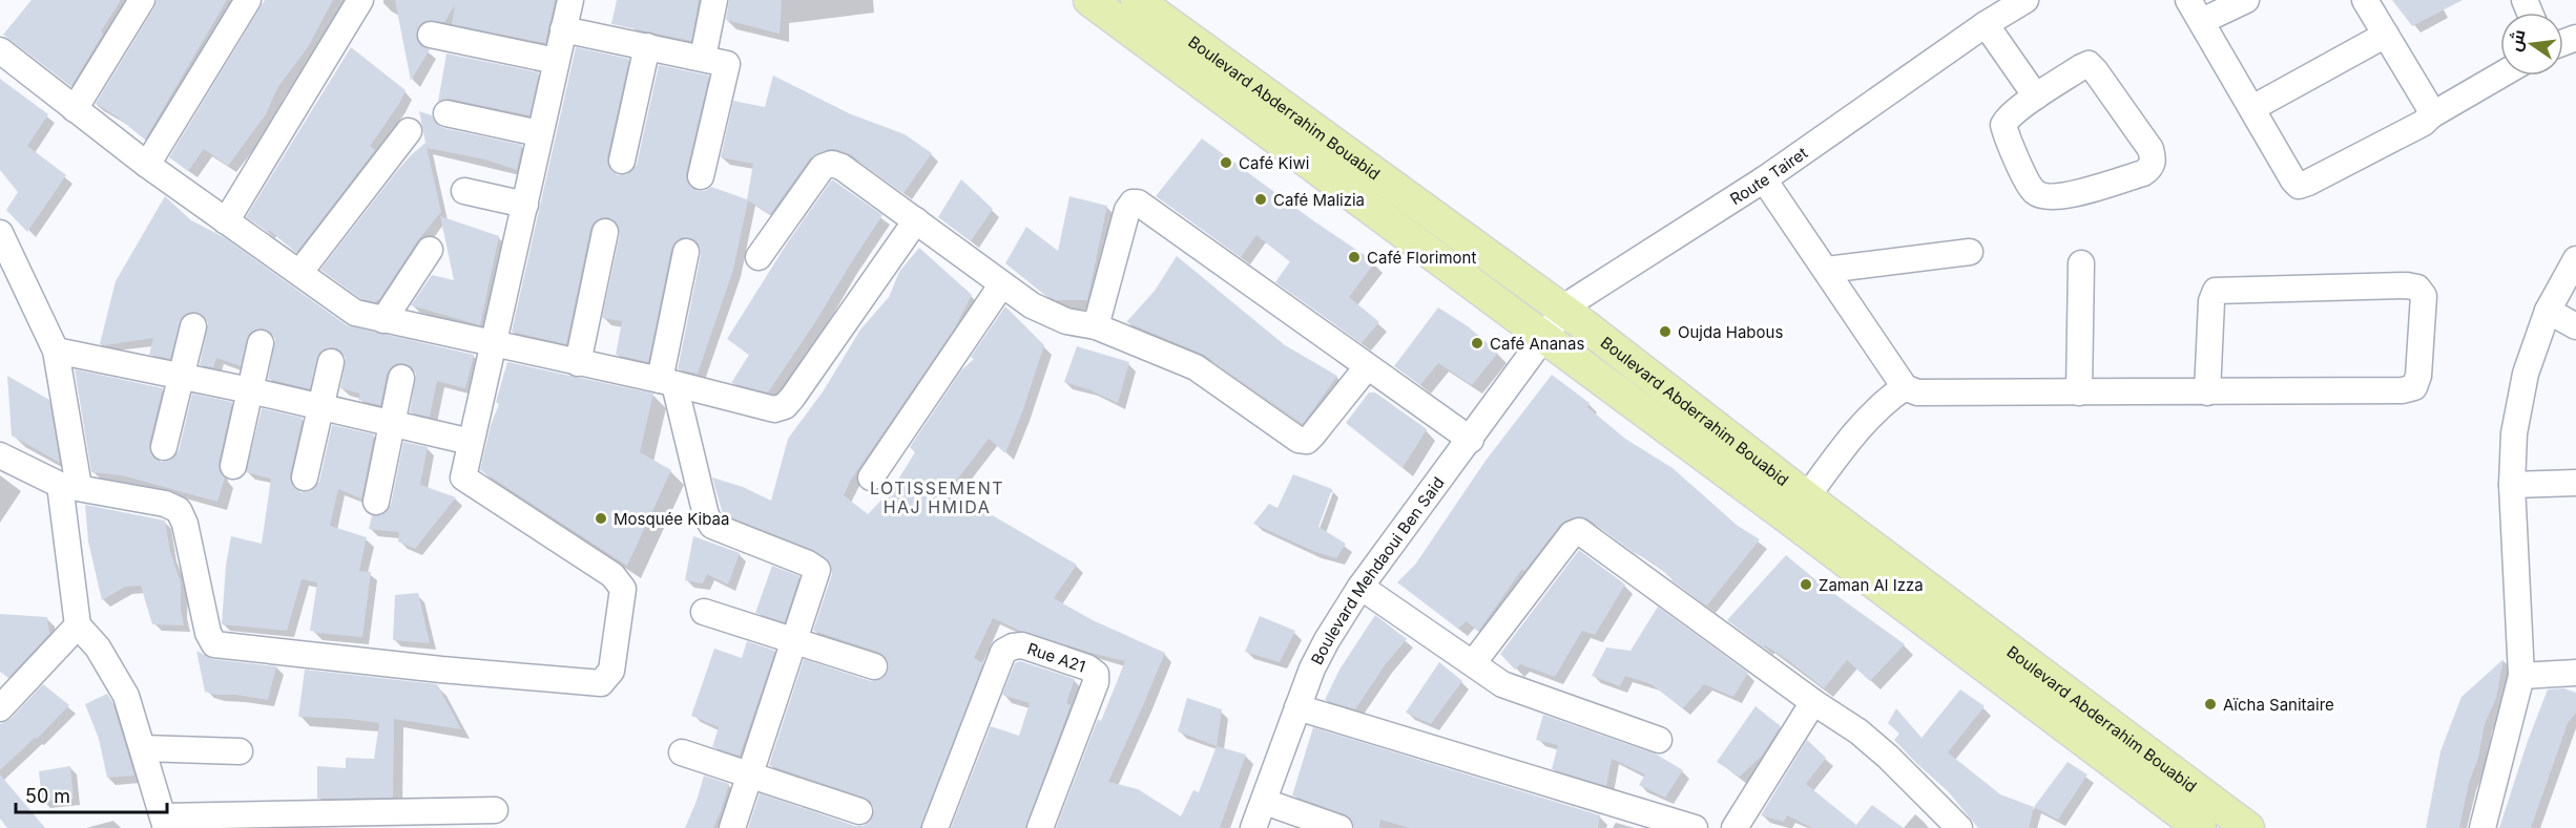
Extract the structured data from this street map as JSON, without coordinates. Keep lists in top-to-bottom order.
{
  "streets": {
    "main road": ["Boulevard Abderrahim Bouabid"],
    "street": ["Route Tairet", "Boulevard Mehdaoui Ben Said", "Rue A21"]
  },
  "crossings": [
    ["Boulevard Abderrahim Bouabid", "Route Tairet"],
    ["Boulevard Abderrahim Bouabid", "Boulevard Mehdaoui Ben Said"],
    ["Route Tairet", "Boulevard Mehdaoui Ben Said"]
  ],
  "districts": ["LOTISSEMENT HAJ HMIDA"],
  "places": [
    "Café Kiwi",
    "Café Malizia",
    "Café Florimont",
    "Oujda Habous",
    "Café Ananas",
    "Mosquée Kibaa",
    "Zaman Al Izza",
    "Aïcha Sanitaire"
  ],
  "scale_bar": "50 m",
  "north": "left"
}
